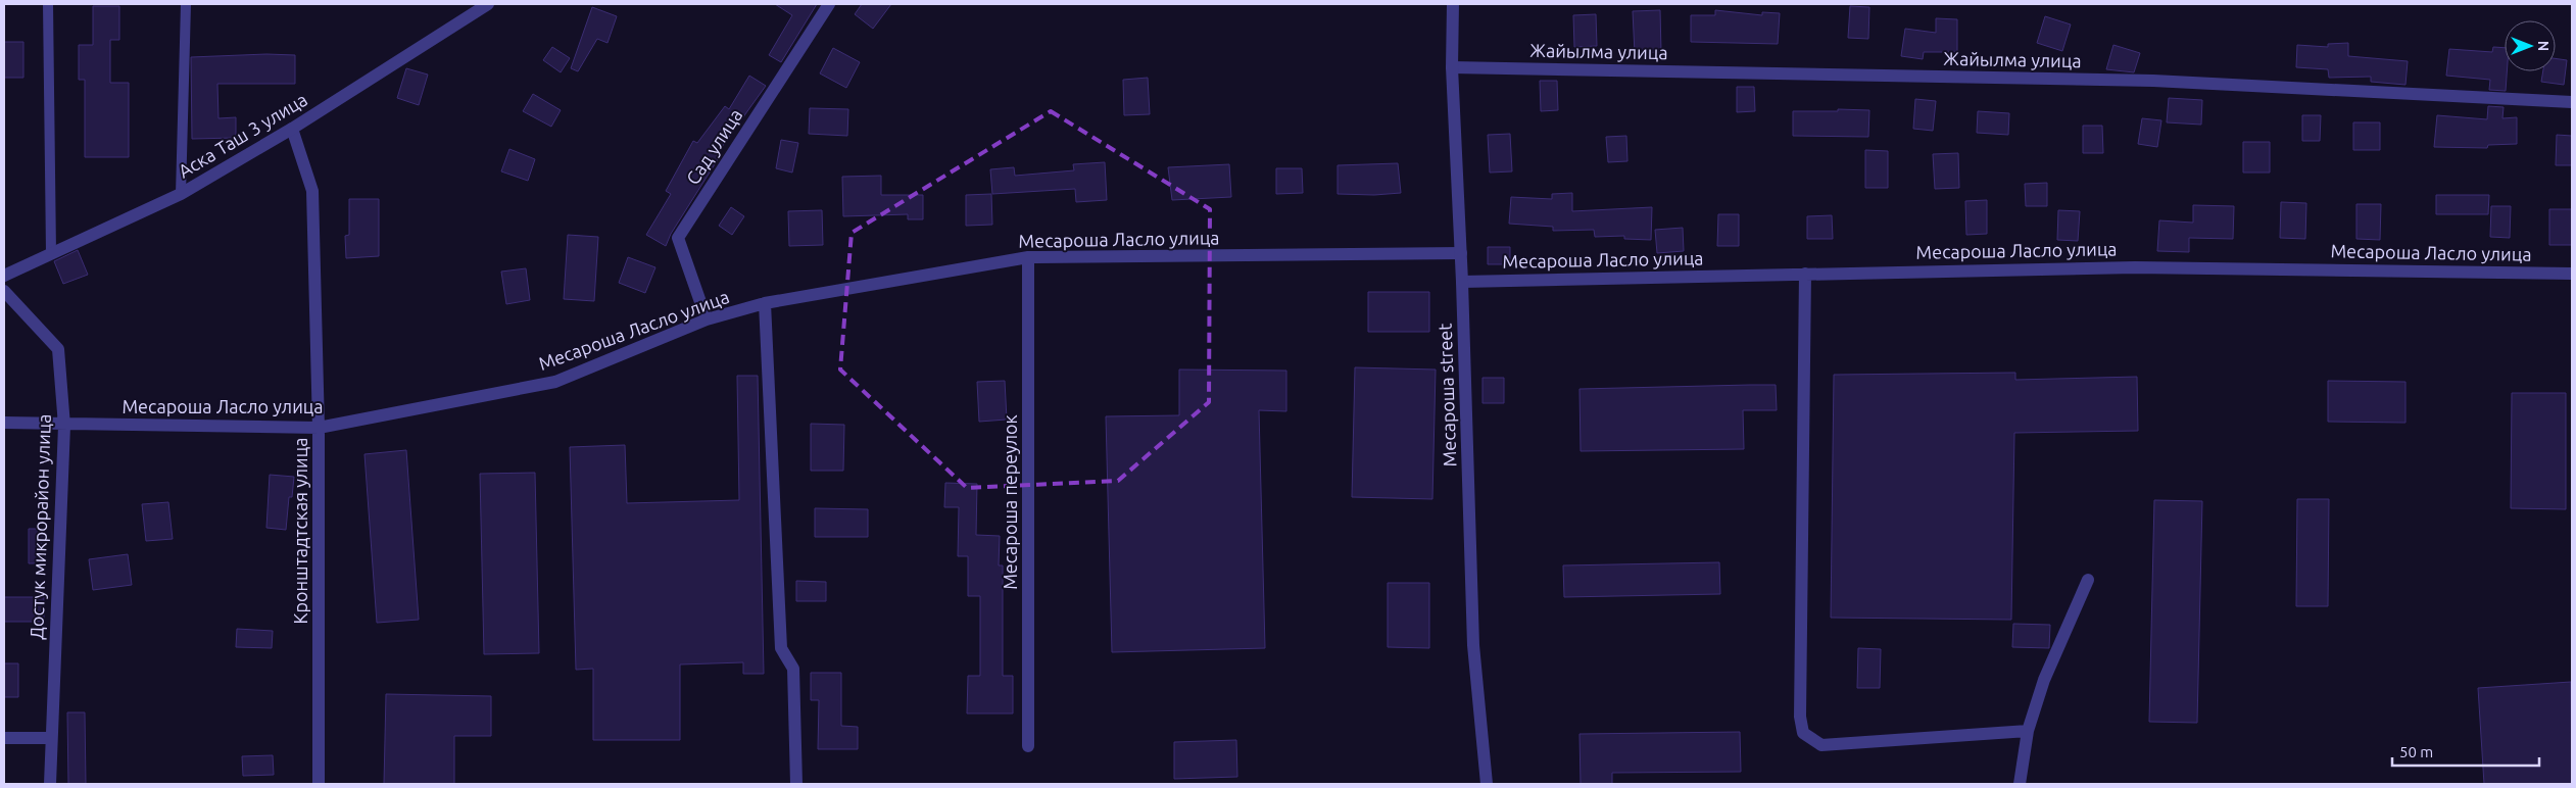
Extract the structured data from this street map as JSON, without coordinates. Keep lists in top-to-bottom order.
{
  "streets": {
    "street": [
      "Жайылма улица",
      "Аска Таш 3 улица",
      "Сад улица",
      "Месароша Ласло улица",
      "Месароша street",
      "Месароша переулок",
      "Достук микрорайон улица",
      "Кронштадтская улица"
    ]
  },
  "crossings": [
    ["Жайылма улица", "Месароша street"],
    ["Аска Таш 3 улица", "Кронштадтская улица"],
    ["Сад улица", "Месароша Ласло улица"],
    ["Месароша Ласло улица", "Месароша street"],
    ["Месароша Ласло улица", "Месароша переулок"],
    ["Месароша Ласло улица", "Достук микрорайон улица"],
    ["Месароша Ласло улица", "Кронштадтская улица"]
  ],
  "scale_bar": "50 m",
  "north": "right"
}
